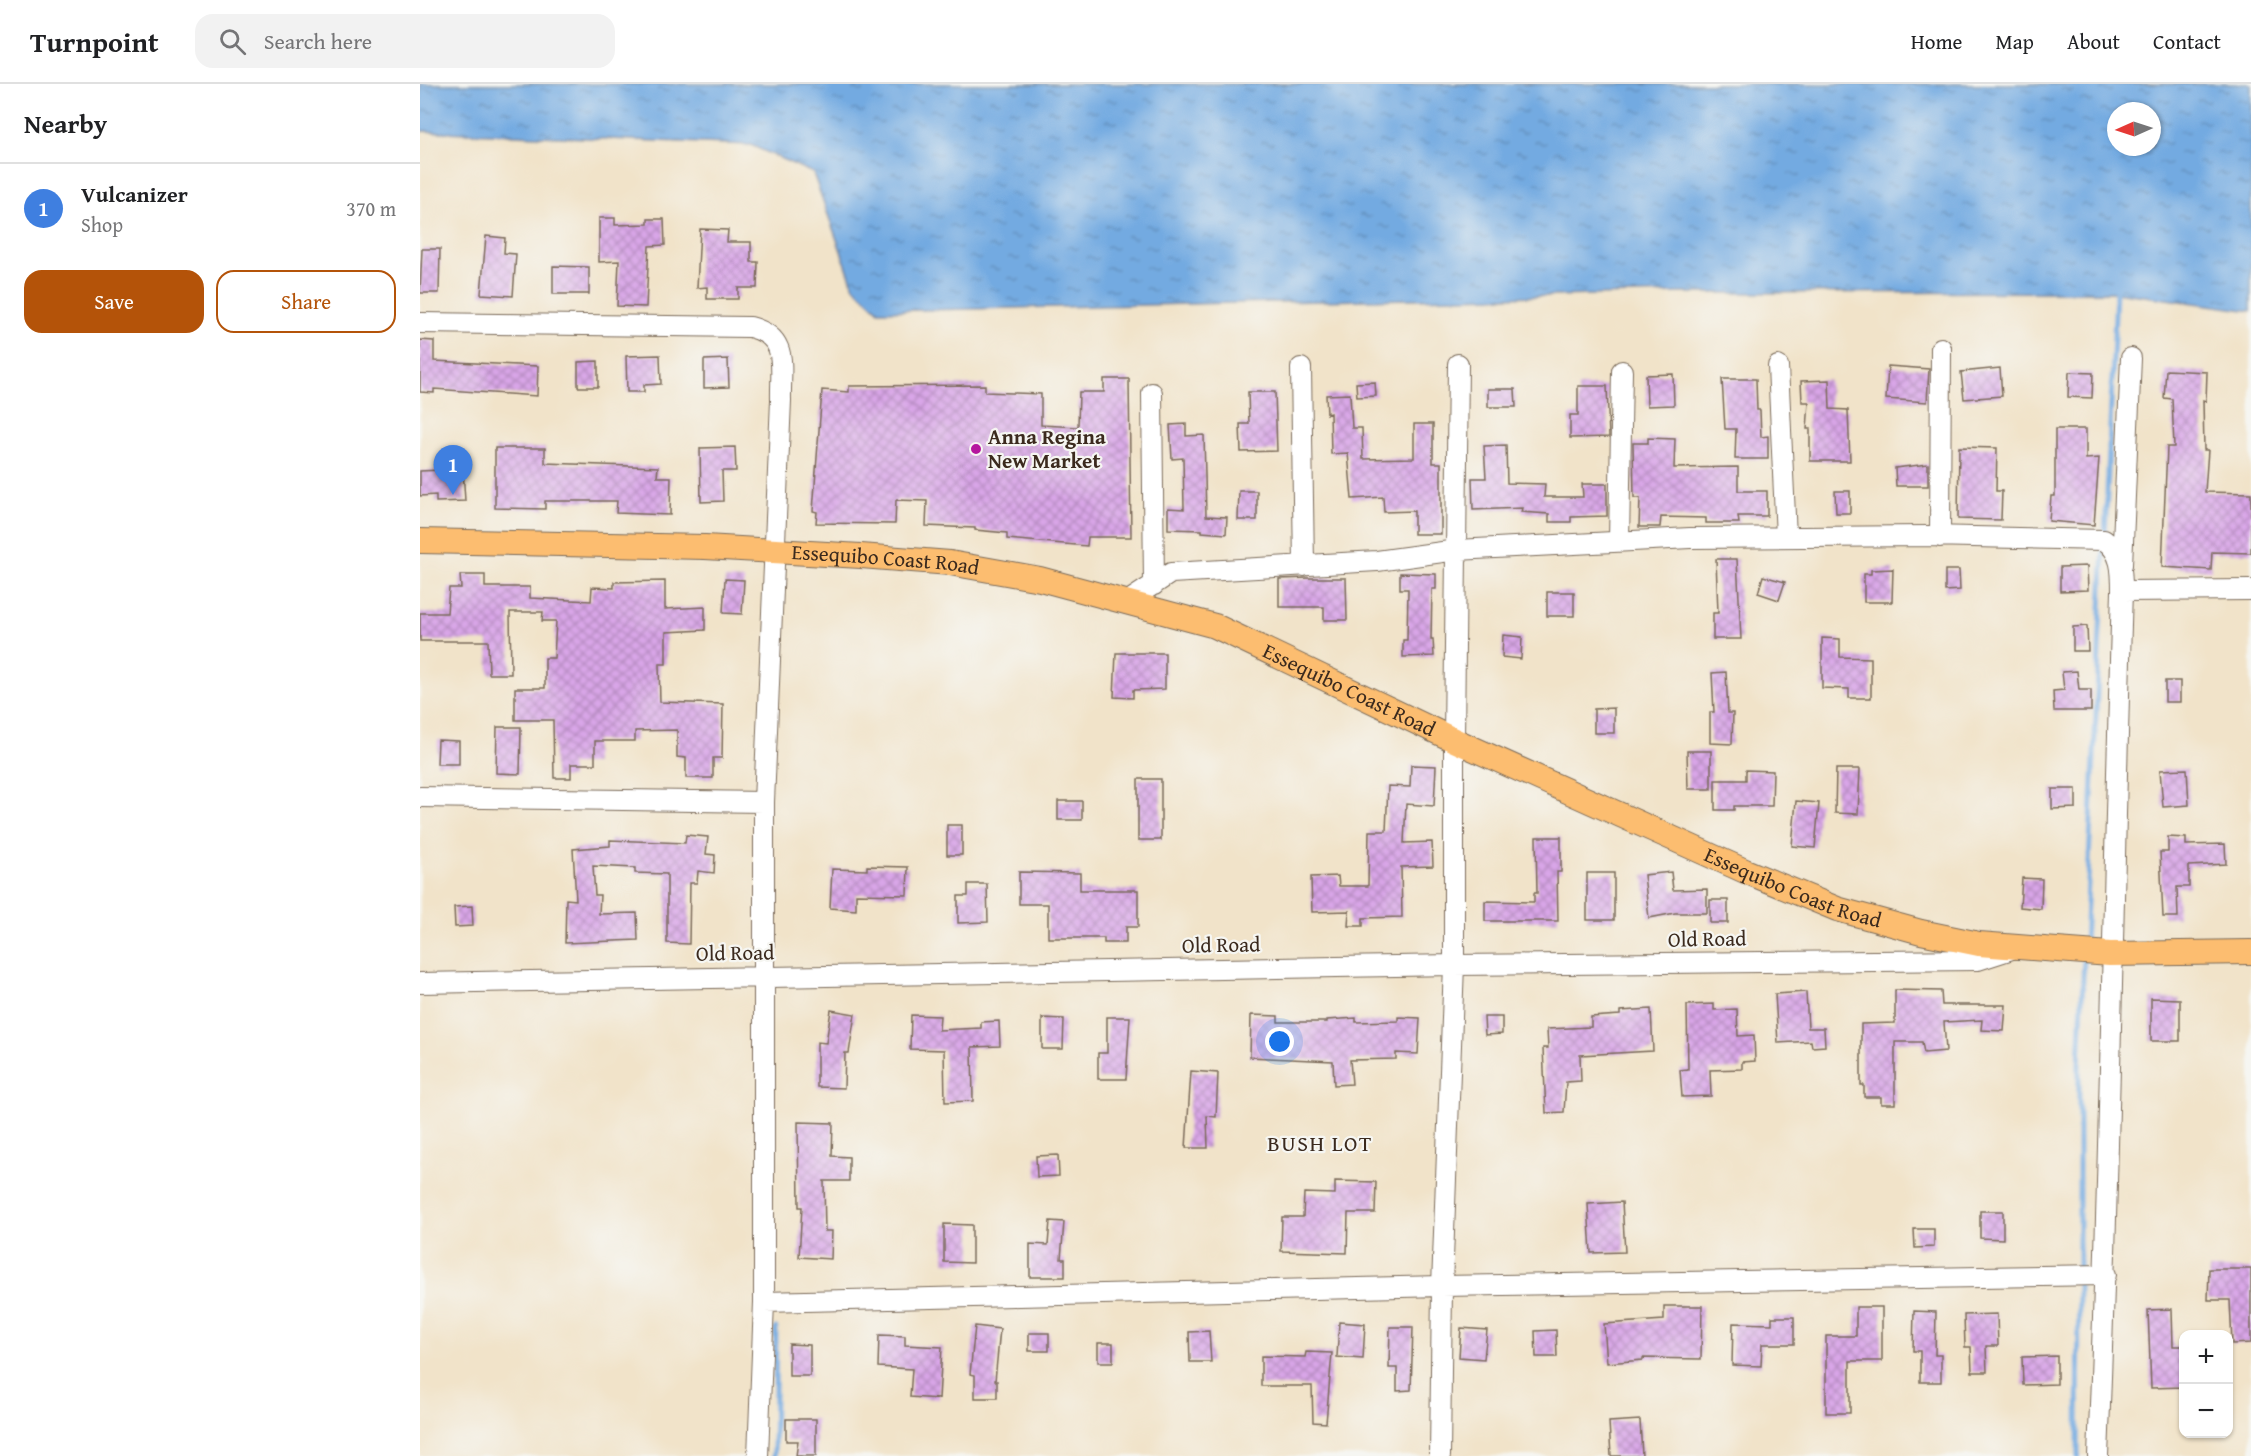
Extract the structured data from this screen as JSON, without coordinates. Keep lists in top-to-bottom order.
{
  "streets": {
    "main road": ["Essequibo Coast Road"],
    "street": ["Old Road"]
  },
  "crossings": [
    ["Essequibo Coast Road", "Old Road"]
  ],
  "districts": ["BUSH LOT"],
  "places": ["Anna Regina New Market"],
  "north": "left",
  "page": {
    "header": "Turnpoint",
    "search": "Search here",
    "nav": [
      "Home",
      "Map",
      "About",
      "Contact"
    ],
    "heading": "Nearby",
    "list": [
      {
        "mark": "1",
        "name": "Vulcanizer",
        "note": "Shop",
        "value": "370 m"
      }
    ],
    "buttons": ["Save", "Share"],
    "pins": "1",
    "map_buttons": ["+", "−"]
  }
}
